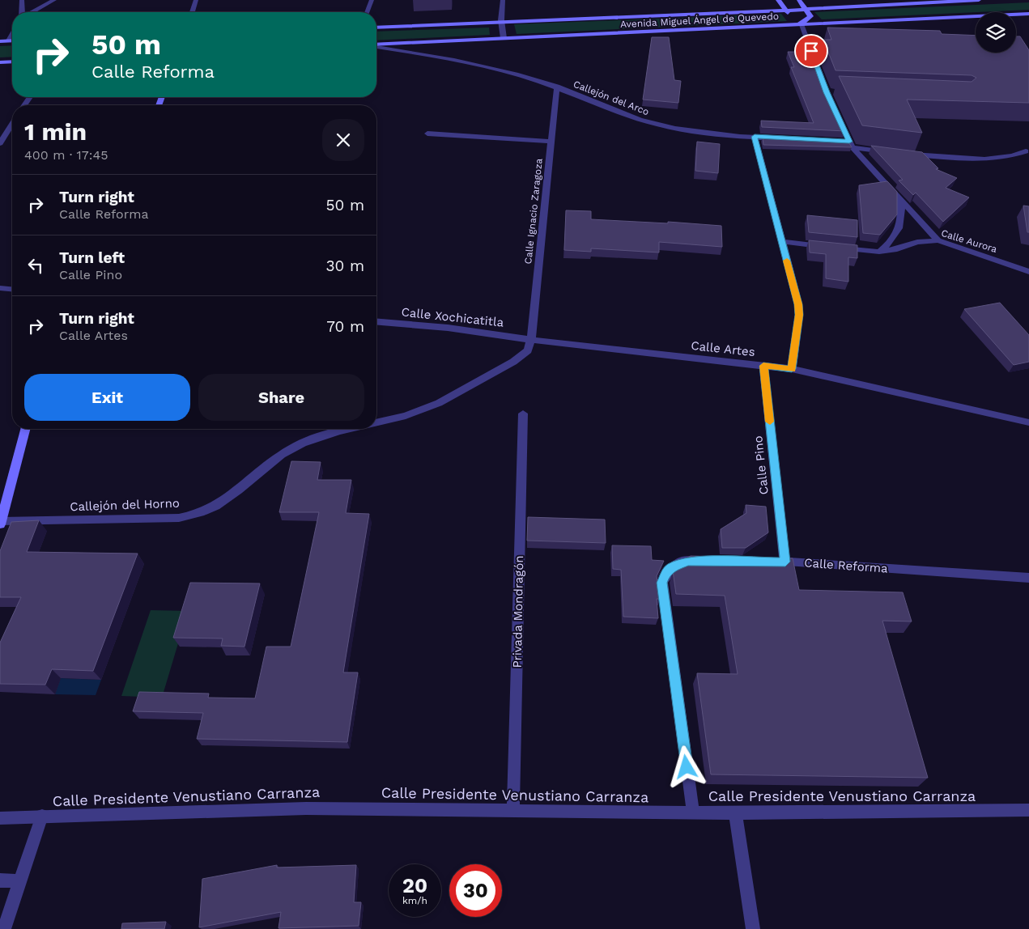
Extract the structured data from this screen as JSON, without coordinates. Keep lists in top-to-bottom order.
{
  "streets": {
    "main road": ["Avenida Miguel Ángel de Quevedo"],
    "street": [
      "Callejón del Arco",
      "Calle Ignacio Zaragoza",
      "Calle Aurora",
      "Calle Xochicatitla",
      "Calle Artes",
      "Calle Pino",
      "Callejón del Horno",
      "Calle Reforma",
      "Privada Mondragón",
      "Calle Presidente Venustiano Carranza"
    ]
  },
  "crossings": [
    ["Callejón del Arco", "Calle Ignacio Zaragoza"],
    ["Calle Ignacio Zaragoza", "Calle Xochicatitla"],
    ["Calle Ignacio Zaragoza", "Calle Artes"],
    ["Calle Ignacio Zaragoza", "Callejón del Horno"],
    ["Calle Xochicatitla", "Calle Artes"],
    ["Calle Xochicatitla", "Callejón del Horno"],
    ["Calle Artes", "Calle Pino"],
    ["Calle Artes", "Callejón del Horno"],
    ["Calle Pino", "Calle Reforma"],
    ["Privada Mondragón", "Calle Presidente Venustiano Carranza"]
  ],
  "page": {
    "turn": ["50 m", "Calle Reforma"],
    "heading": ["1 min", "400 m · 17:45"],
    "list": [
      {
        "name": "Turn right",
        "note": "Calle Reforma",
        "value": "50 m"
      },
      {
        "name": "Turn left",
        "note": "Calle Pino",
        "value": "30 m"
      },
      {
        "name": "Turn right",
        "note": "Calle Artes",
        "value": "70 m"
      }
    ],
    "buttons": ["Exit", "Share"],
    "speed": "20 km/h",
    "limit": "30"
  }
}
